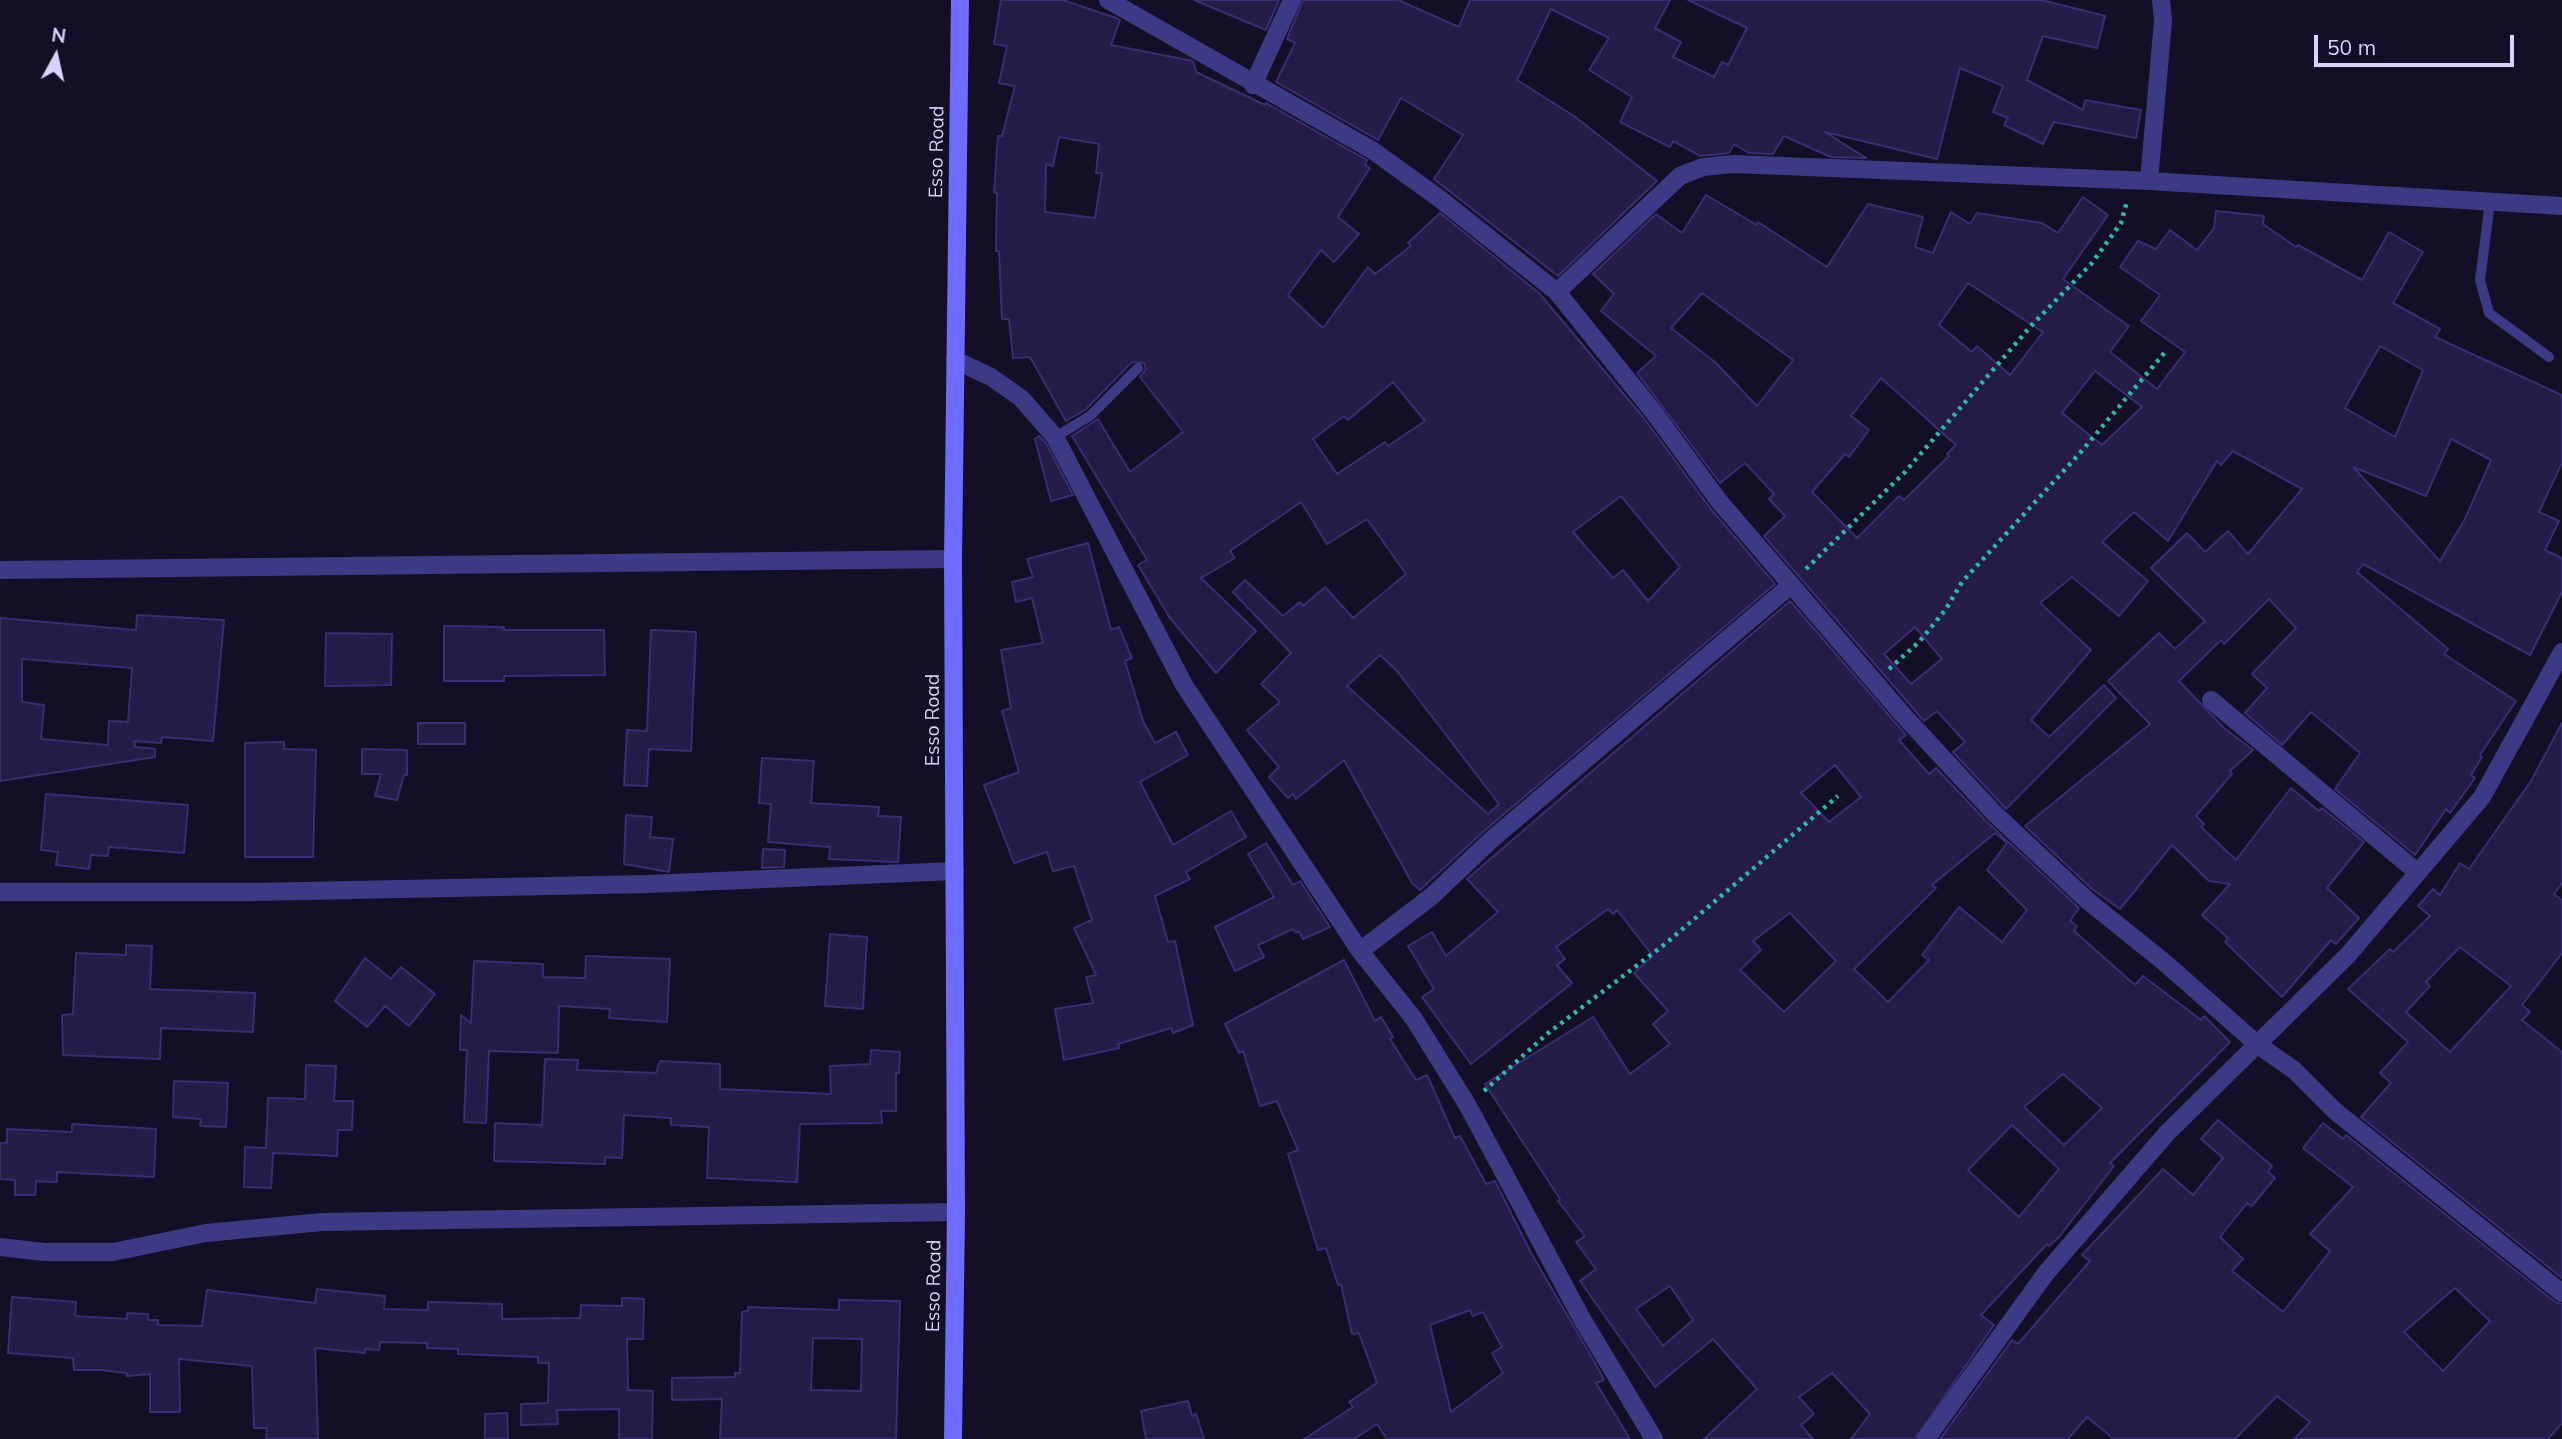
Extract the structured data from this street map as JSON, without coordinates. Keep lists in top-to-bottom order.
{
  "streets": {
    "street": ["Esso Road"]
  },
  "scale_bar": "50 m",
  "north": "top"
}
